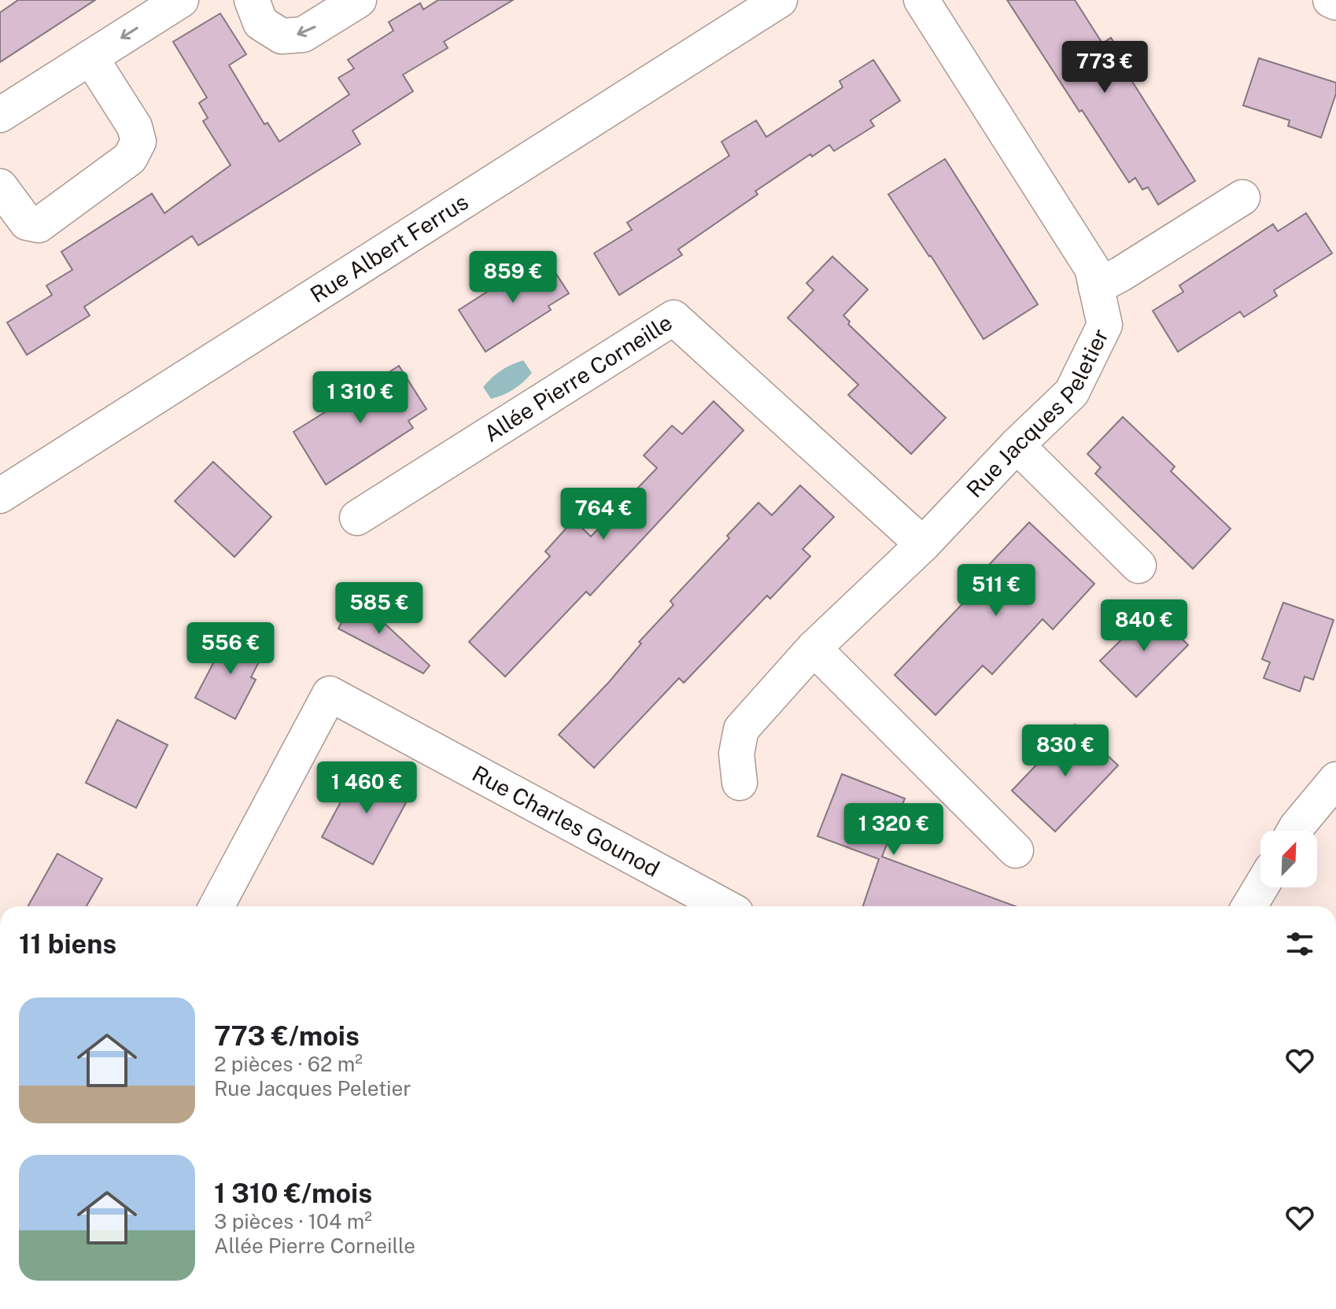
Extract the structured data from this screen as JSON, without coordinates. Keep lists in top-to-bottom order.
{
  "streets": {
    "street": [
      "Rue Albert Ferrus",
      "Allée Pierre Corneille",
      "Rue Jacques Peletier",
      "Rue Charles Gounod"
    ]
  },
  "crossings": [
    ["Allée Pierre Corneille", "Rue Jacques Peletier"]
  ],
  "north": "top right",
  "page": {
    "price": [
      "773 €",
      "859 €",
      "1 310 €",
      "764 €",
      "511 €",
      "585 €",
      "840 €",
      "556 €",
      "830 €",
      "1 460 €",
      "1 320 €"
    ],
    "heading": "11 biens",
    "list": [
      {
        "name": "773 €/mois",
        "note": "2 pièces · 62 m² · Rue Jacques Peletier"
      },
      {
        "name": "1 310 €/mois",
        "note": "3 pièces · 104 m² · Allée Pierre Corneille"
      }
    ]
  }
}
